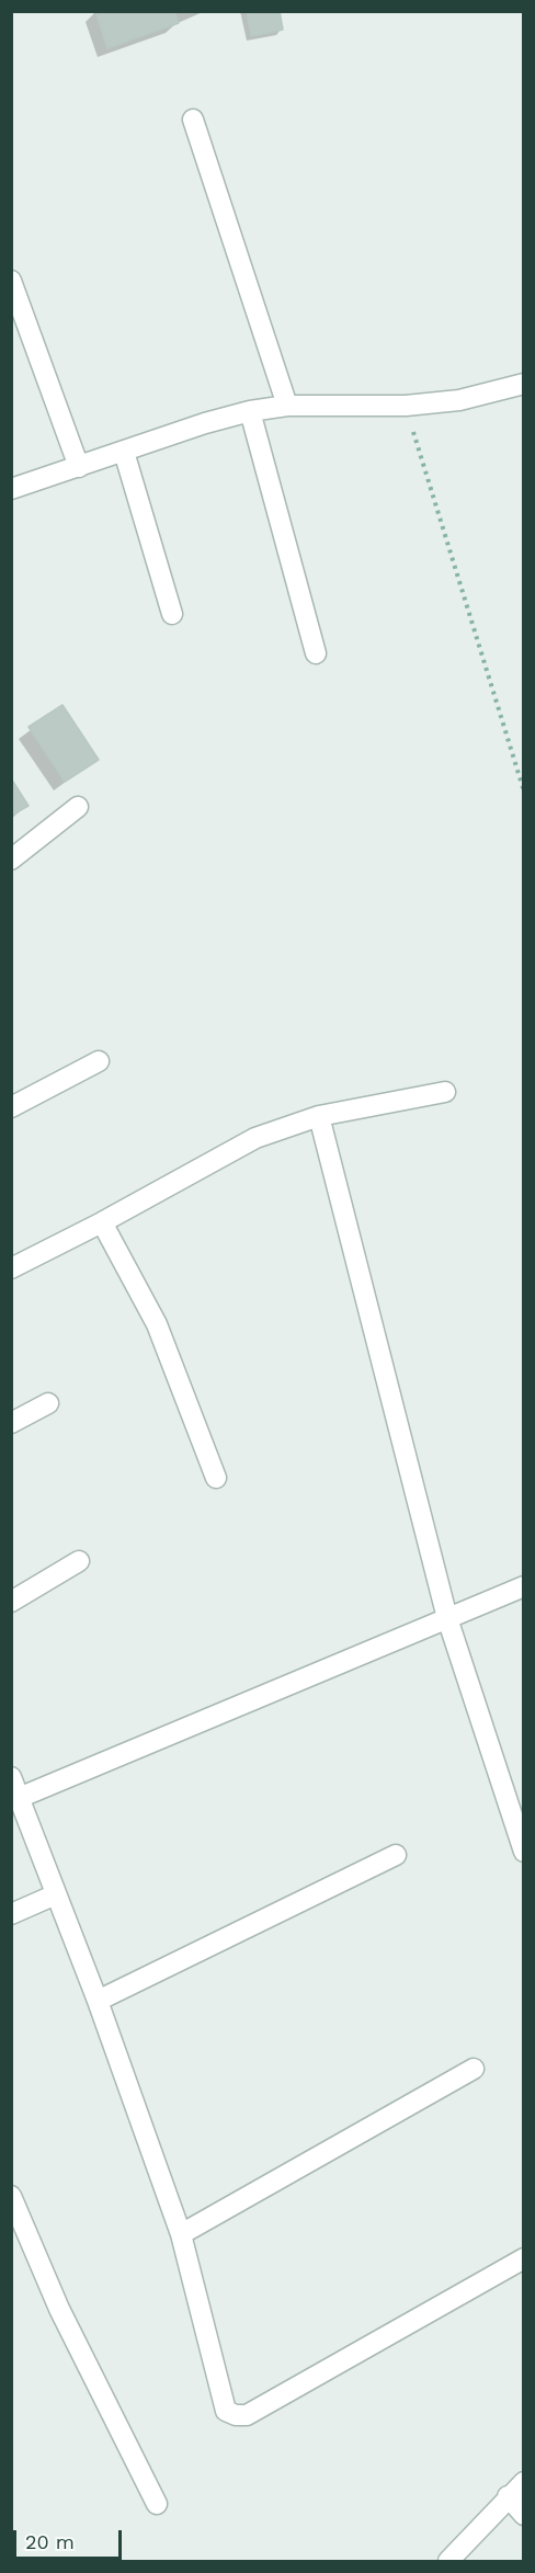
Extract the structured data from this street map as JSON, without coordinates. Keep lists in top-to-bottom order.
{
  "scale_bar": "20 m"
}
